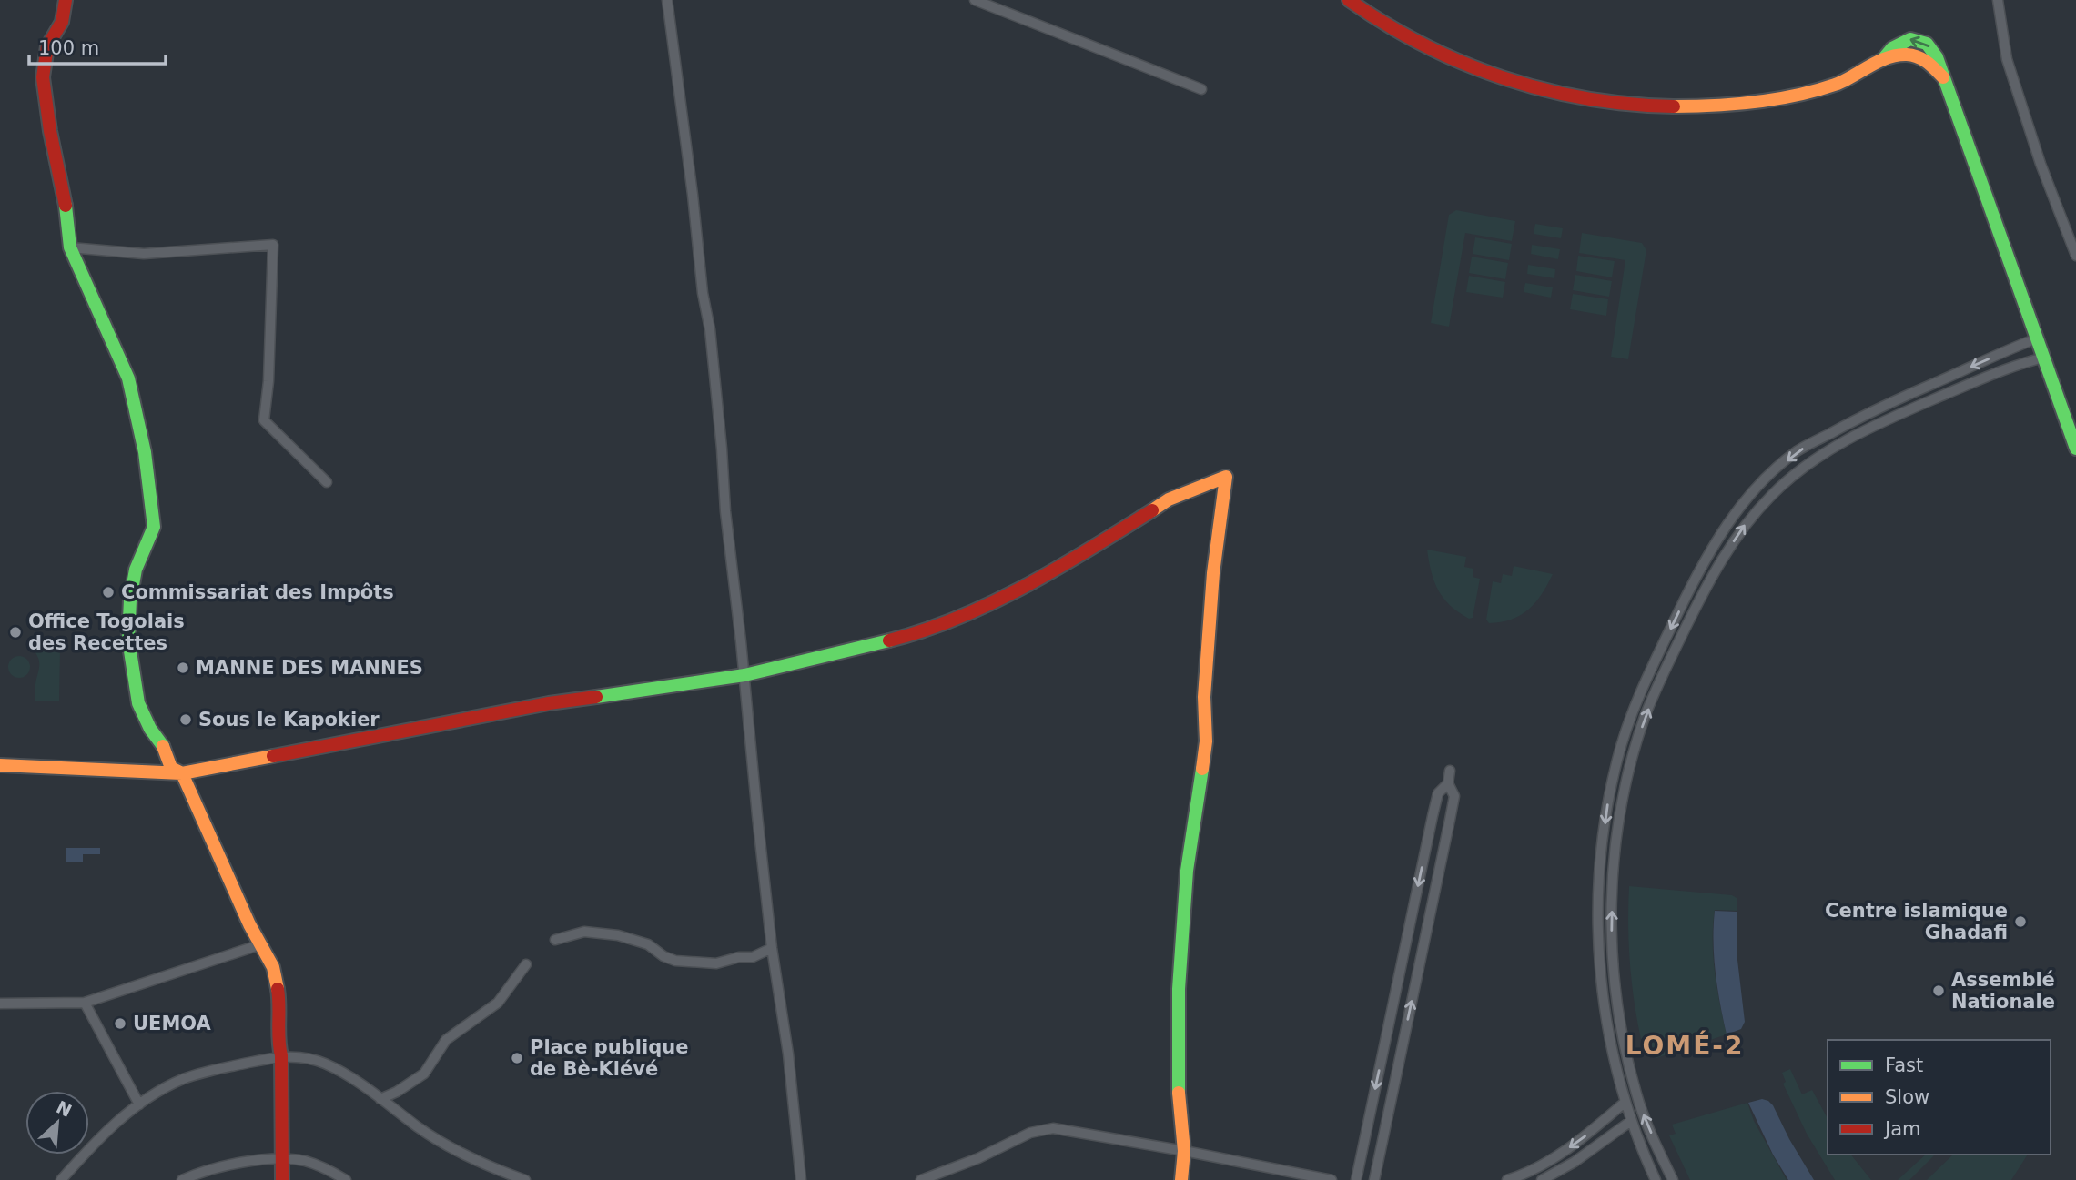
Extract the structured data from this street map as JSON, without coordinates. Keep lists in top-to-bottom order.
{
  "districts": ["LOMÉ-2"],
  "places": [
    "Commissariat des Impôts",
    "Office Togolais des Recettes",
    "MANNE DES MANNES",
    "Sous le Kapokier",
    "Centre islamique Ghadafi",
    "Assemblé Nationale",
    "UEMOA",
    "Place publique de Bè-Klévé"
  ],
  "legend": ["Fast", "Slow", "Jam"],
  "scale_bar": "100 m",
  "north": "top right"
}
